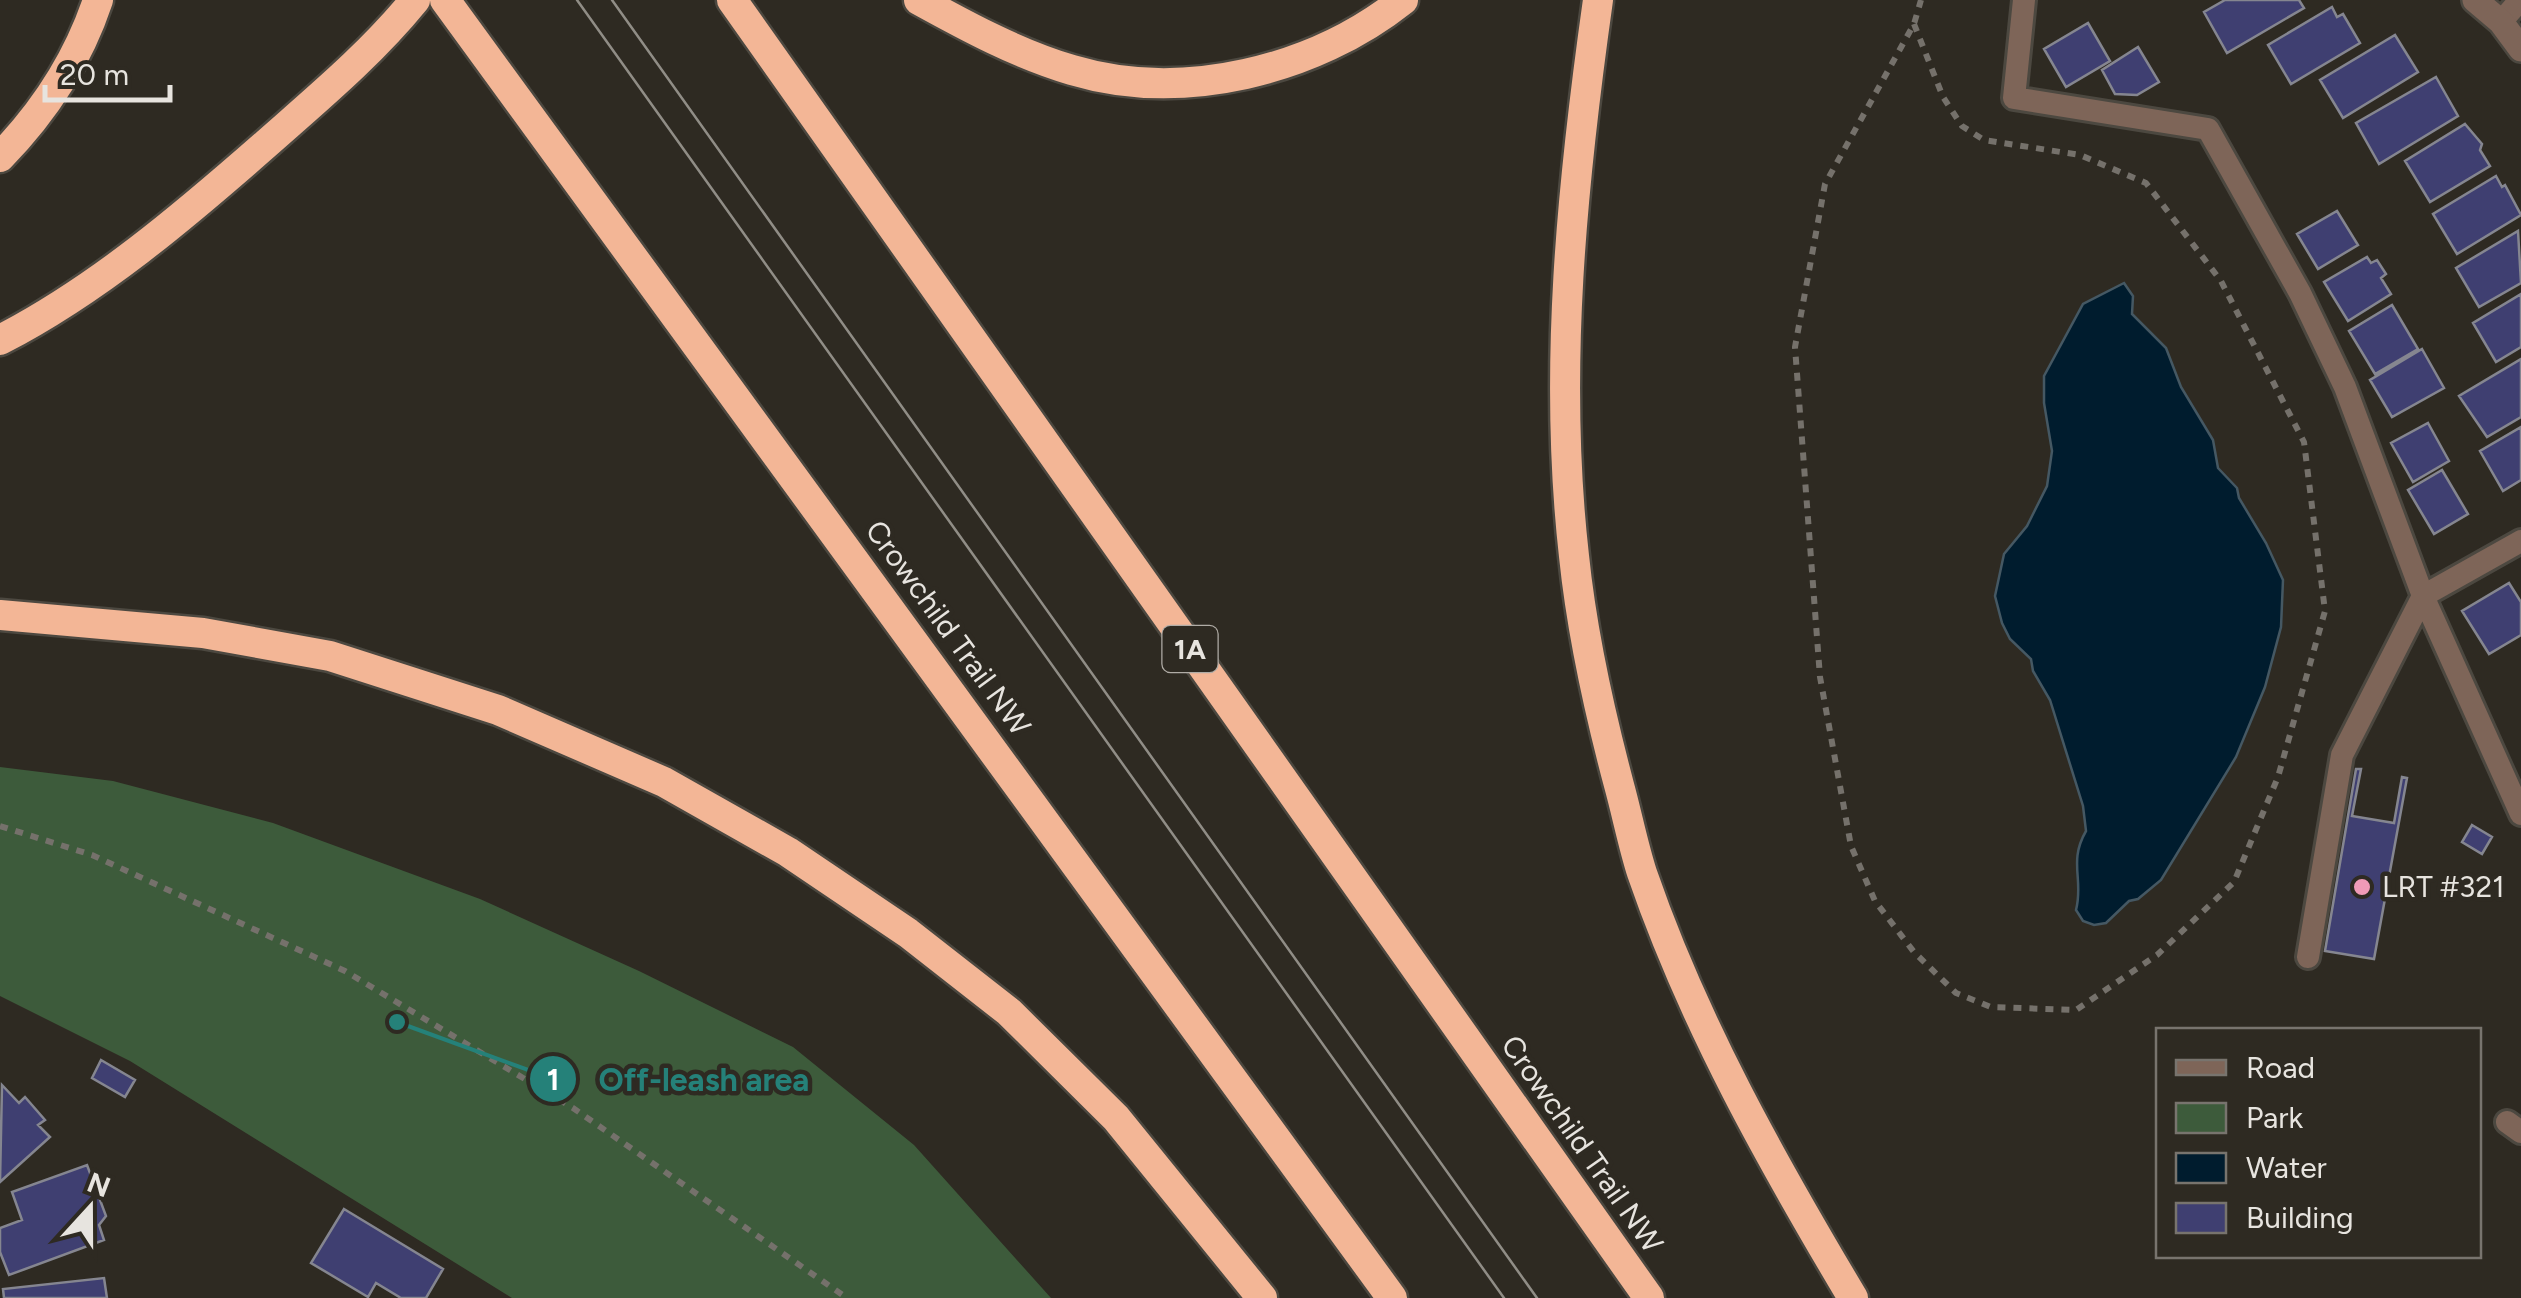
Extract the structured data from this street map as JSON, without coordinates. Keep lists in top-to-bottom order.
{
  "streets": {
    "highway": ["Crowchild Trail NW", "1A"]
  },
  "places": ["LRT #321", "Off-leash area"],
  "legend": [
    "Road",
    "Park",
    "Water",
    "Building"
  ],
  "scale_bar": "20 m",
  "north": "top"
}
